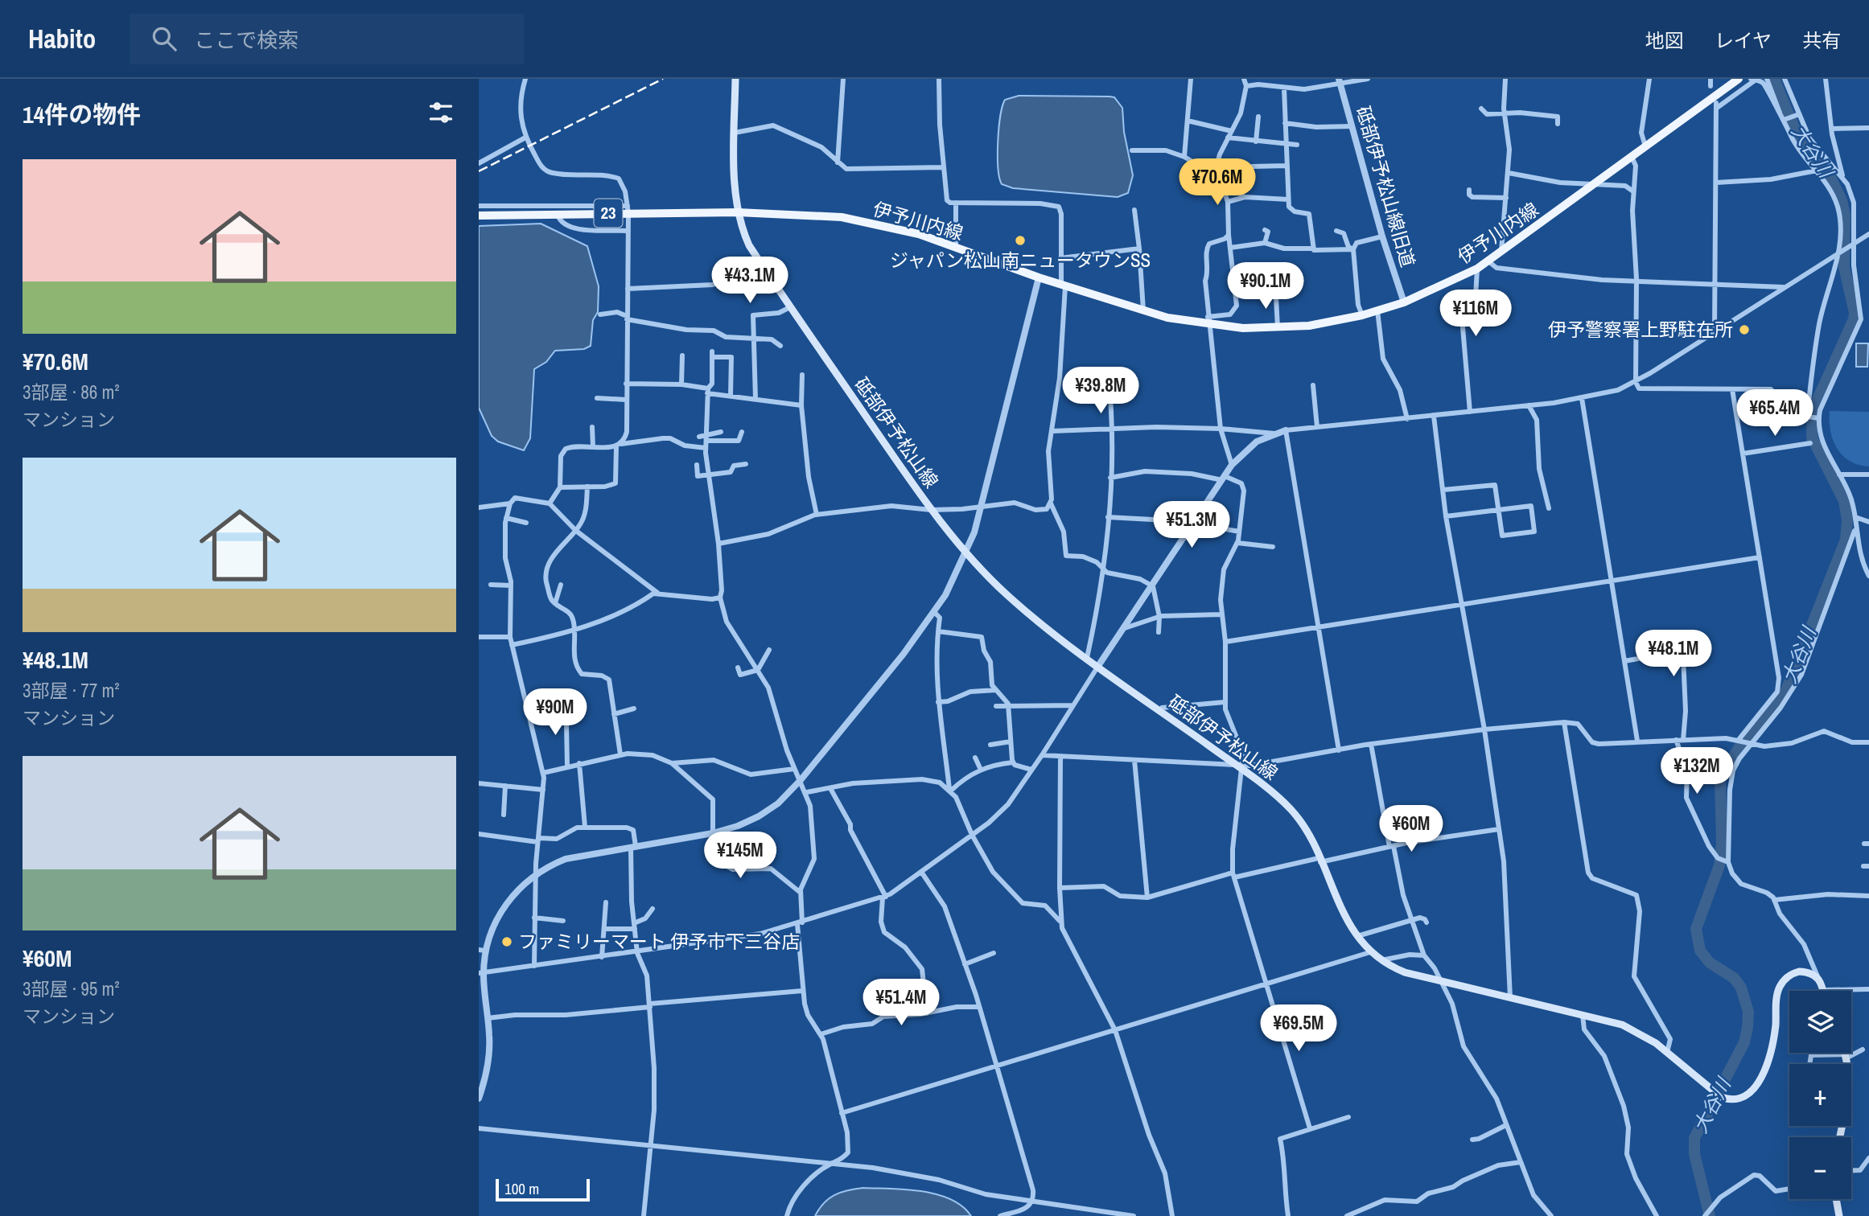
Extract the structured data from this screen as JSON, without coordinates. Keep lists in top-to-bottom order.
{
  "streets": {
    "main road": ["23", "伊予川内線", "砥部伊予松山線"],
    "street": ["砥部伊予松山線旧道"]
  },
  "crossings": [
    ["砥部伊予松山線旧道", "伊予川内線"],
    ["伊予川内線", "砥部伊予松山線"]
  ],
  "water": ["大谷川"],
  "places": ["ジャパン松山南ニュータウンSS", "伊予警察署上野駐在所", "ファミリーマート 伊予市下三谷店"],
  "scale_bar": "100 m",
  "page": {
    "header": "Habito",
    "search": "ここで検索",
    "nav": ["地図", "レイヤ", "共有"],
    "heading": "14件の物件",
    "list": [
      {
        "name": "¥70.6M",
        "note": "3部屋 · 86 m² · マンション"
      },
      {
        "name": "¥48.1M",
        "note": "3部屋 · 77 m² · マンション"
      },
      {
        "name": "¥60M",
        "note": "3部屋 · 95 m² · マンション"
      }
    ],
    "price": [
      "¥70.6M",
      "¥43.1M",
      "¥90.1M",
      "¥116M",
      "¥39.8M",
      "¥65.4M",
      "¥51.3M",
      "¥48.1M",
      "¥90M",
      "¥132M",
      "¥60M",
      "¥145M",
      "¥51.4M",
      "¥69.5M"
    ],
    "map_buttons": ["+", "−"],
    "scale": "100 m"
  }
}
